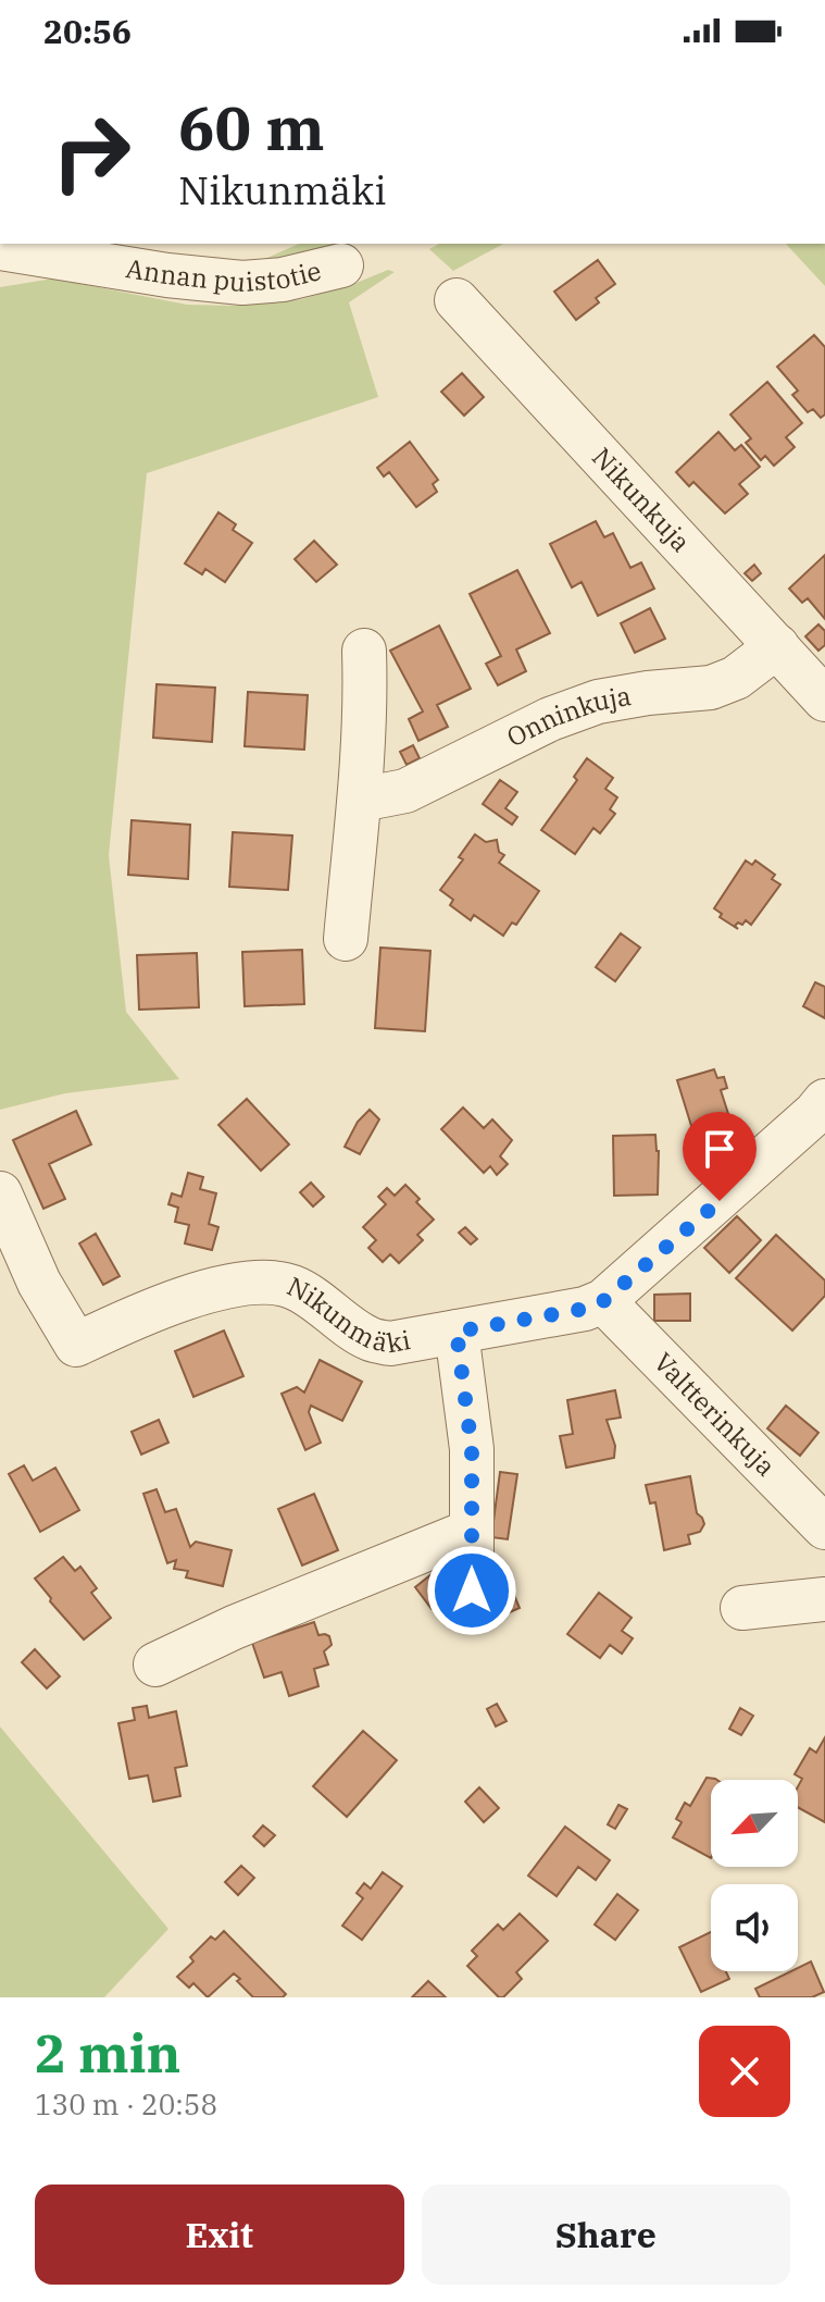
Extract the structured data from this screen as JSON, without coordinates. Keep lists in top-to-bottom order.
{
  "streets": {
    "street": [
      "Annan puistotie",
      "Nikunkuja",
      "Onninkuja",
      "Nikunmäki",
      "Valtterinkuja"
    ]
  },
  "crossings": [
    ["Nikunkuja", "Onninkuja"],
    ["Nikunmäki", "Valtterinkuja"]
  ],
  "north": "bottom left",
  "page": {
    "status": "20:56",
    "turn": ["60 m", "Nikunmäki"],
    "heading": ["2 min", "130 m · 20:58"],
    "buttons": ["Exit", "Share"]
  }
}
